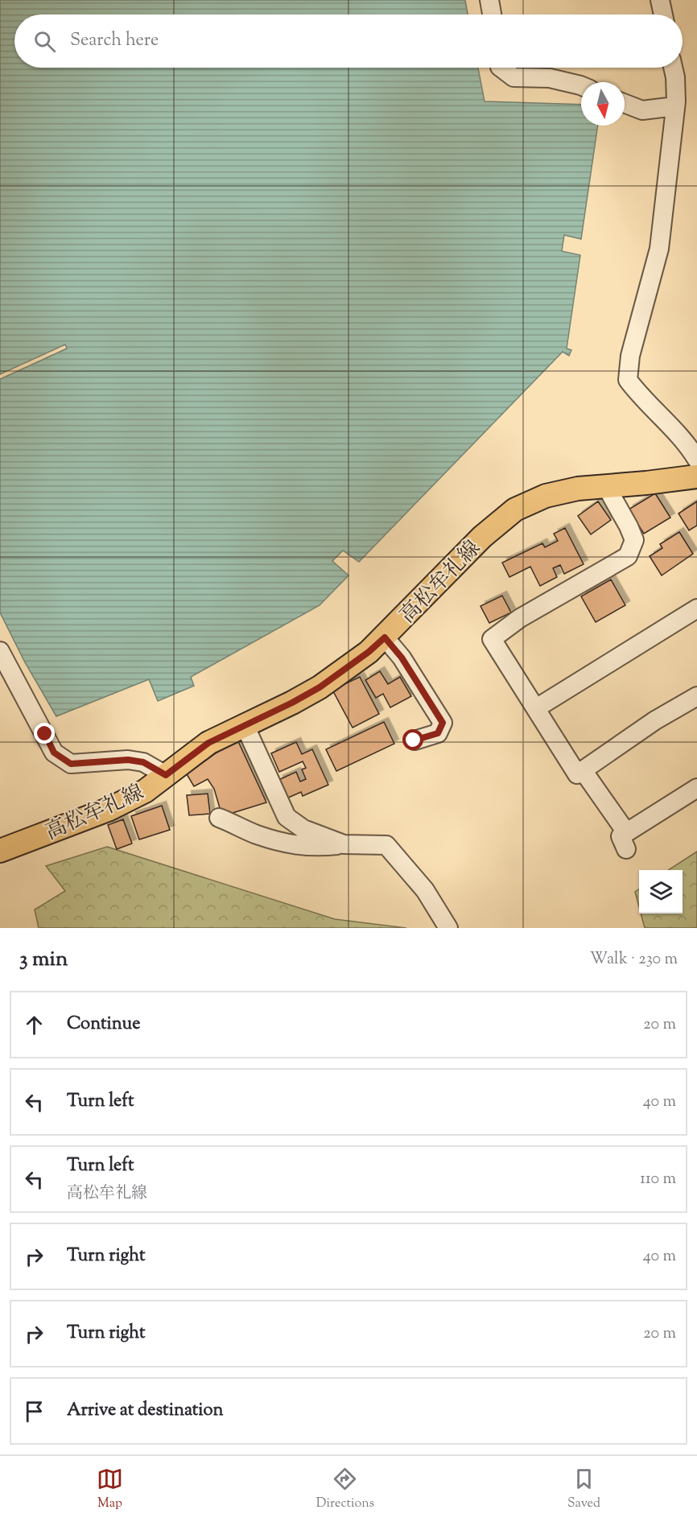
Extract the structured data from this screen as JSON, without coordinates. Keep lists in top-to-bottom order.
{
  "streets": {
    "main road": ["高松牟礼線"]
  },
  "north": "bottom",
  "page": {
    "search": "Search here",
    "heading": ["3 min", "Walk · 230 m"],
    "list": [
      ["Continue", "20 m"],
      ["Turn left", "40 m"],
      ["Turn left", "高松牟礼線", "110 m"],
      ["Turn right", "40 m"],
      ["Turn right", "20 m"],
      "Arrive at destination"
    ],
    "nav": ["Map", "Directions", "Saved"]
  }
}
